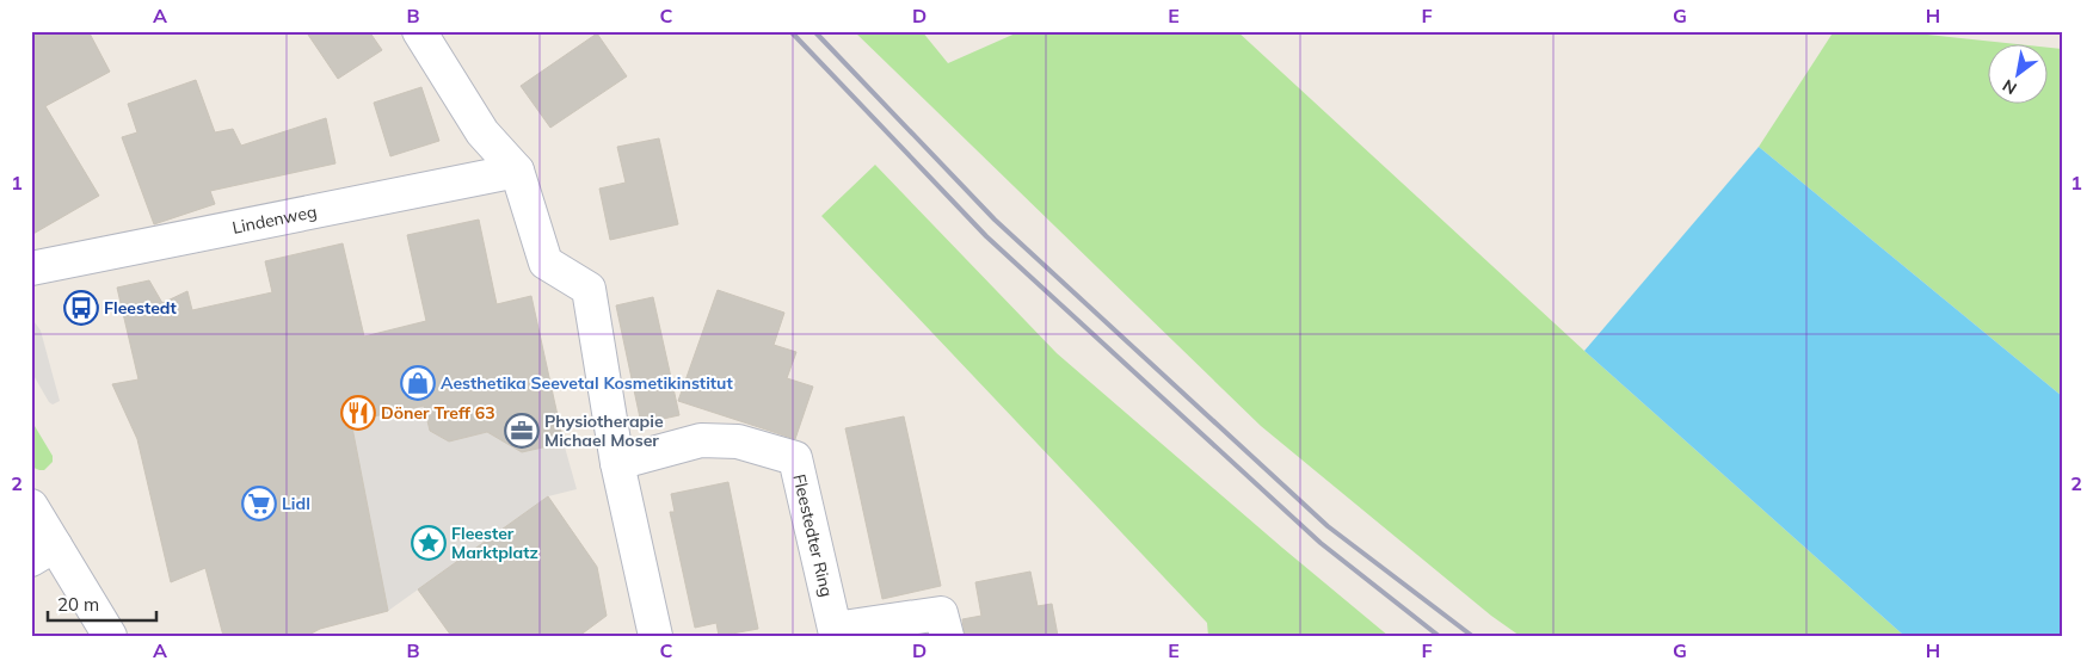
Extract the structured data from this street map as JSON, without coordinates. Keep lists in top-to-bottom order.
{
  "streets": {
    "street": ["Lindenweg", "Fleestedter Ring"]
  },
  "places": {
    "bus stop": ["Fleestedt"],
    "shop": ["Aesthetika Seevetal Kosmetikinstitut"],
    "restaurant": ["Döner Treff 63"],
    "office": ["Physiotherapie Michael Moser"],
    "supermarket": ["Lidl"],
    "place": ["Fleester Marktplatz"]
  },
  "scale_bar": "20 m",
  "north": "bottom left",
  "grid": {
    "columns": [
      "A",
      "B",
      "C",
      "D",
      "E",
      "F",
      "G",
      "H"
    ],
    "rows": ["1", "2"]
  }
}
